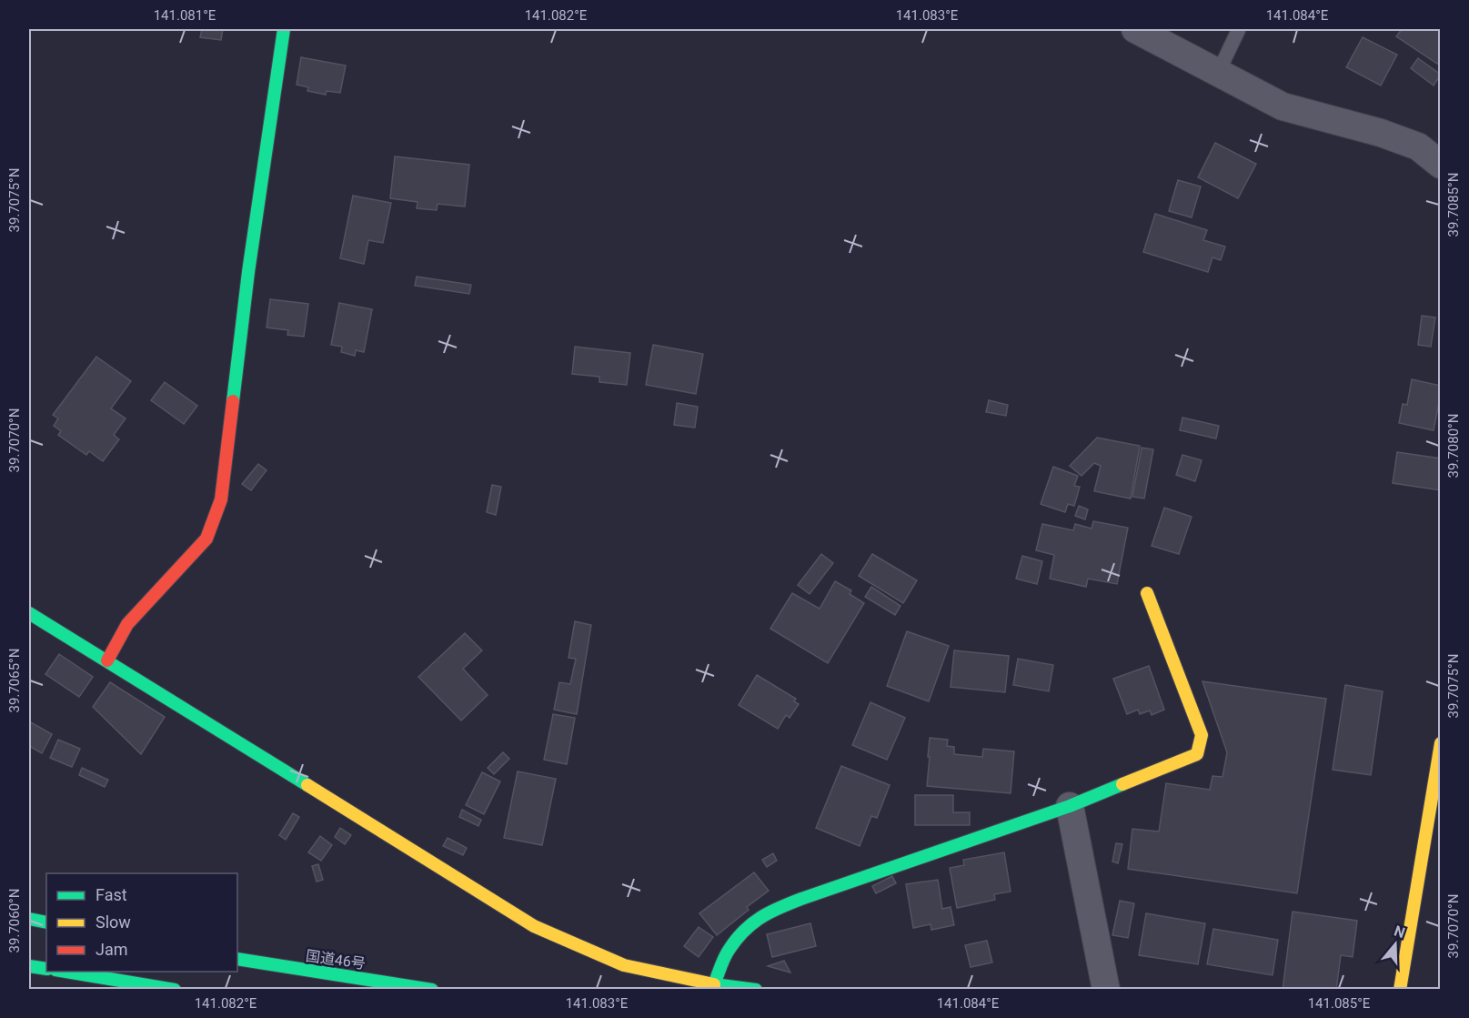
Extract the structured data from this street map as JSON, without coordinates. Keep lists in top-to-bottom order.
{
  "streets": {
    "main road": ["国道46号"]
  },
  "legend": ["Fast", "Slow", "Jam"],
  "north": "top",
  "coordinates": [
    "141.081°E",
    "141.082°E",
    "141.083°E",
    "141.084°E",
    "39.7075°N",
    "39.7085°N",
    "39.7070°N",
    "39.7080°N",
    "39.7065°N",
    "39.7060°N",
    "141.085°E"
  ]
}
